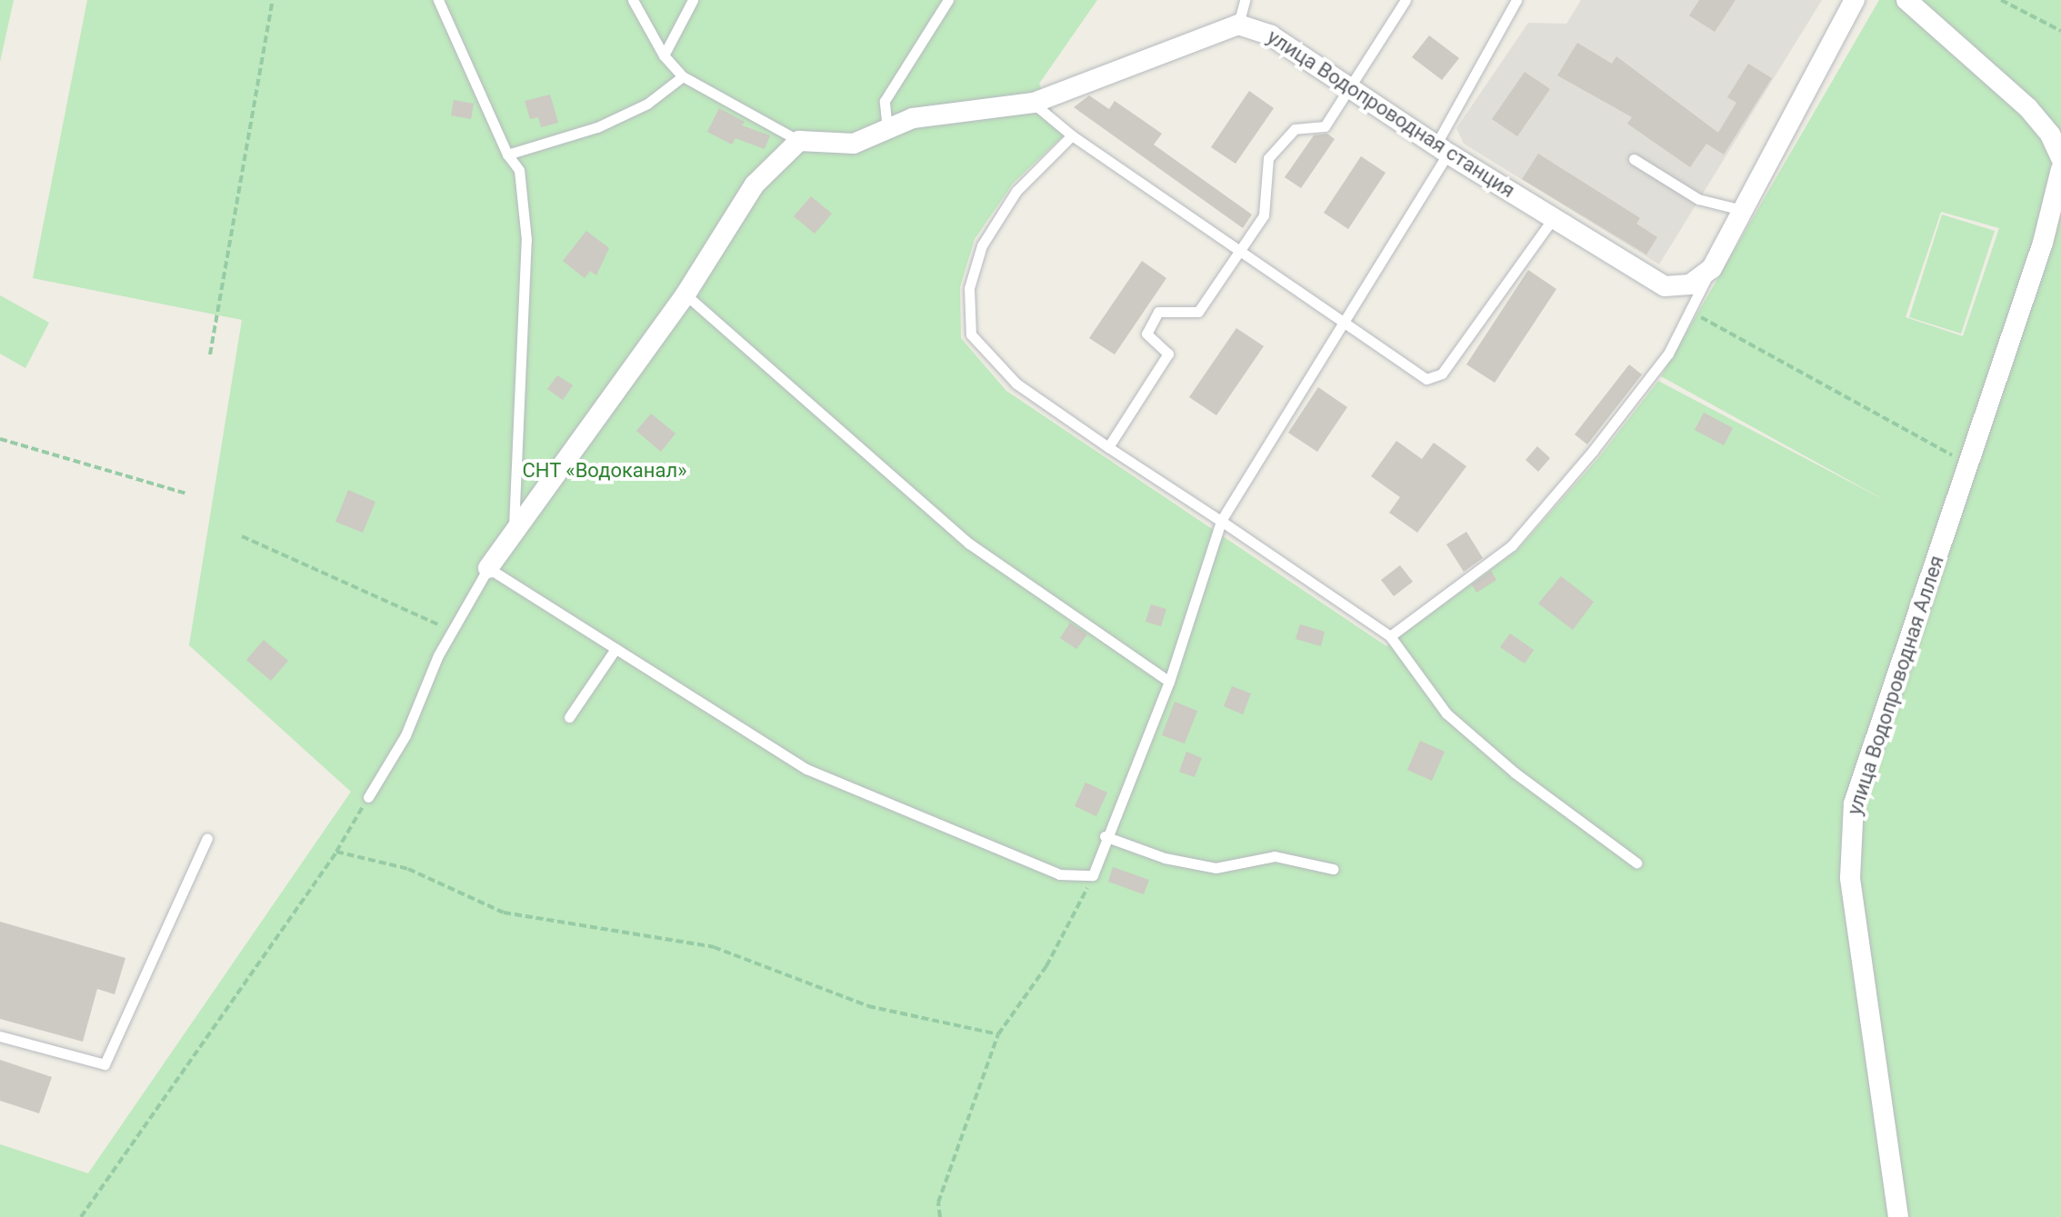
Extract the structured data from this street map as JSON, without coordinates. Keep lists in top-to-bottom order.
{
  "streets": {
    "street": ["улица Водопроводная станция", "улица Водопроводная Аллея"]
  },
  "parks": ["СНТ «Водоканал»"]
}
